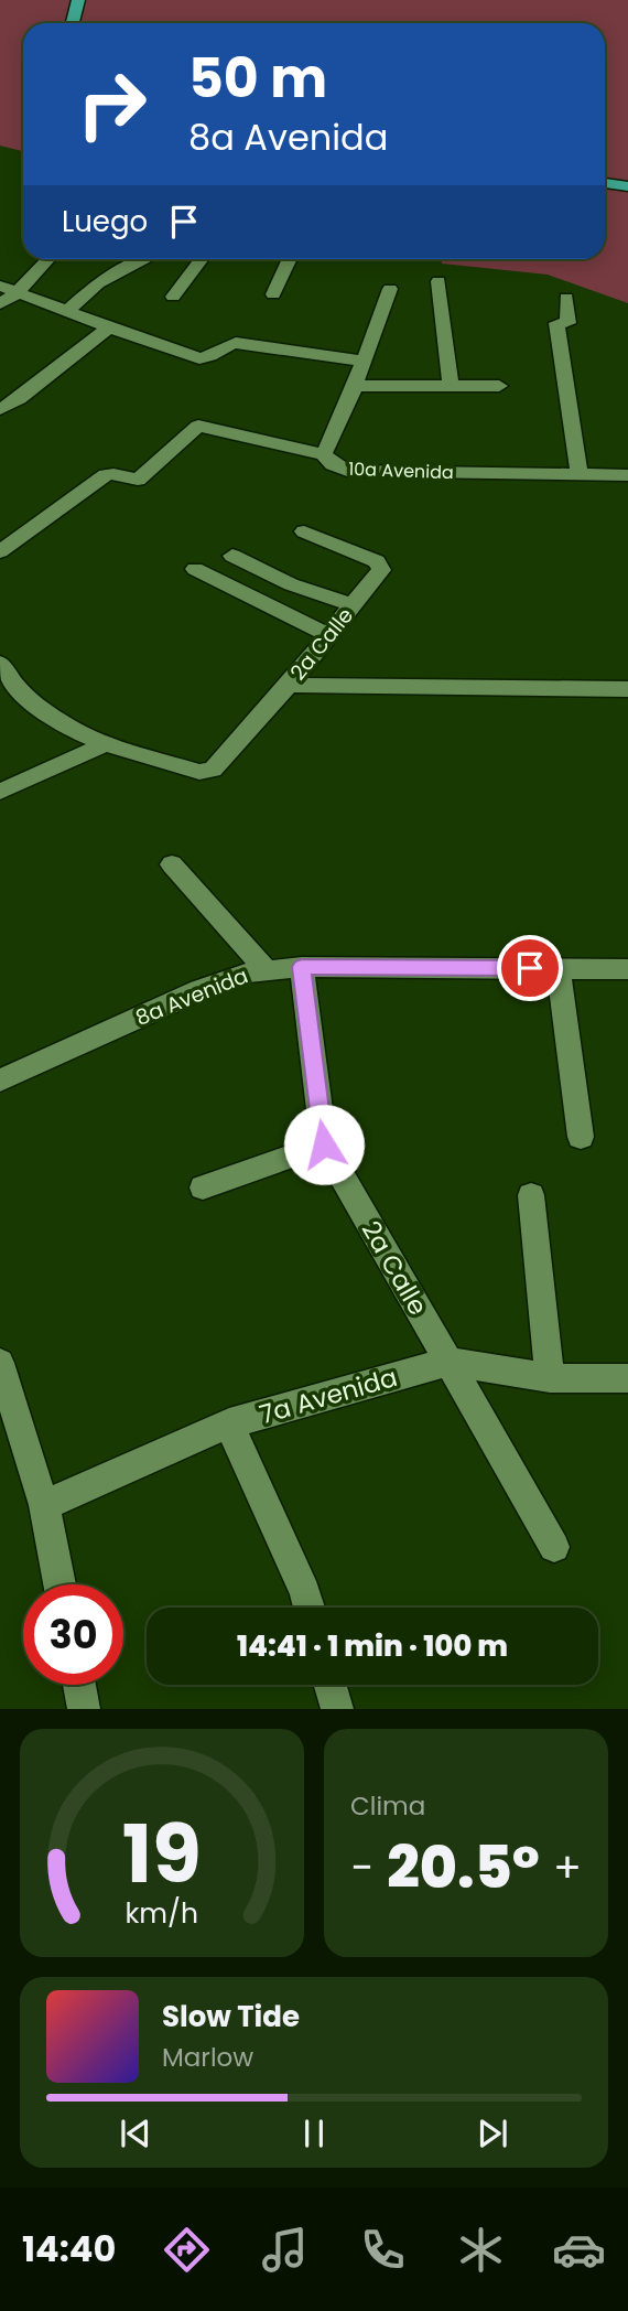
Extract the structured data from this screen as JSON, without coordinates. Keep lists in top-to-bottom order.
{
  "streets": {
    "street": [
      "10a Avenida",
      "2a Calle",
      "8a Avenida",
      "7a Avenida"
    ]
  },
  "crossings": [
    ["2a Calle", "8a Avenida"],
    ["2a Calle", "7a Avenida"]
  ],
  "page": {
    "turn": ["50 m", "8a Avenida"],
    "then": "Luego",
    "limit": "30",
    "trip": "14:41 · 1 min · 100 m",
    "tile": "Clima",
    "heat": ["−", "20.5°", "+"],
    "song": ["Slow Tide", "Marlow"],
    "tabs": "14:40",
    "gauge": ["19", "km/h"]
  }
}
